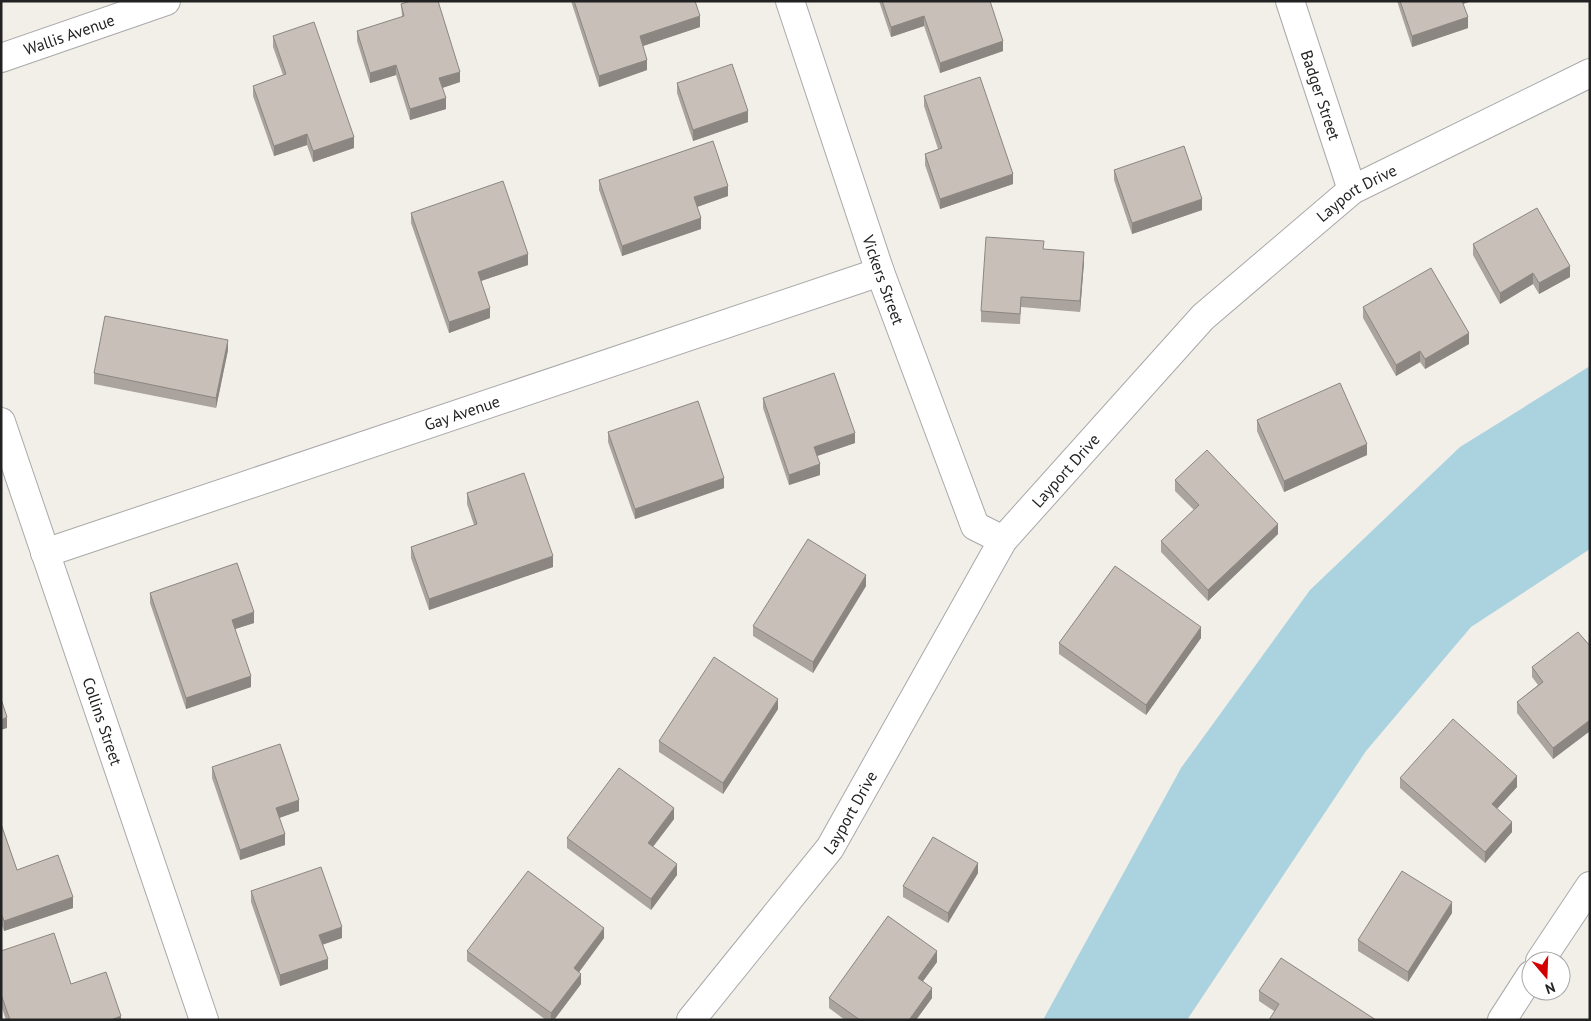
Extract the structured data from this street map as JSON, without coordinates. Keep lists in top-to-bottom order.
{
  "streets": {
    "street": [
      "Wallis Avenue",
      "Badger Street",
      "Layport Drive",
      "Vickers Street",
      "Gay Avenue",
      "Collins Street"
    ]
  },
  "crossings": [
    ["Badger Street", "Layport Drive"],
    ["Layport Drive", "Vickers Street"],
    ["Vickers Street", "Gay Avenue"],
    ["Gay Avenue", "Collins Street"]
  ],
  "north": "bottom"
}
